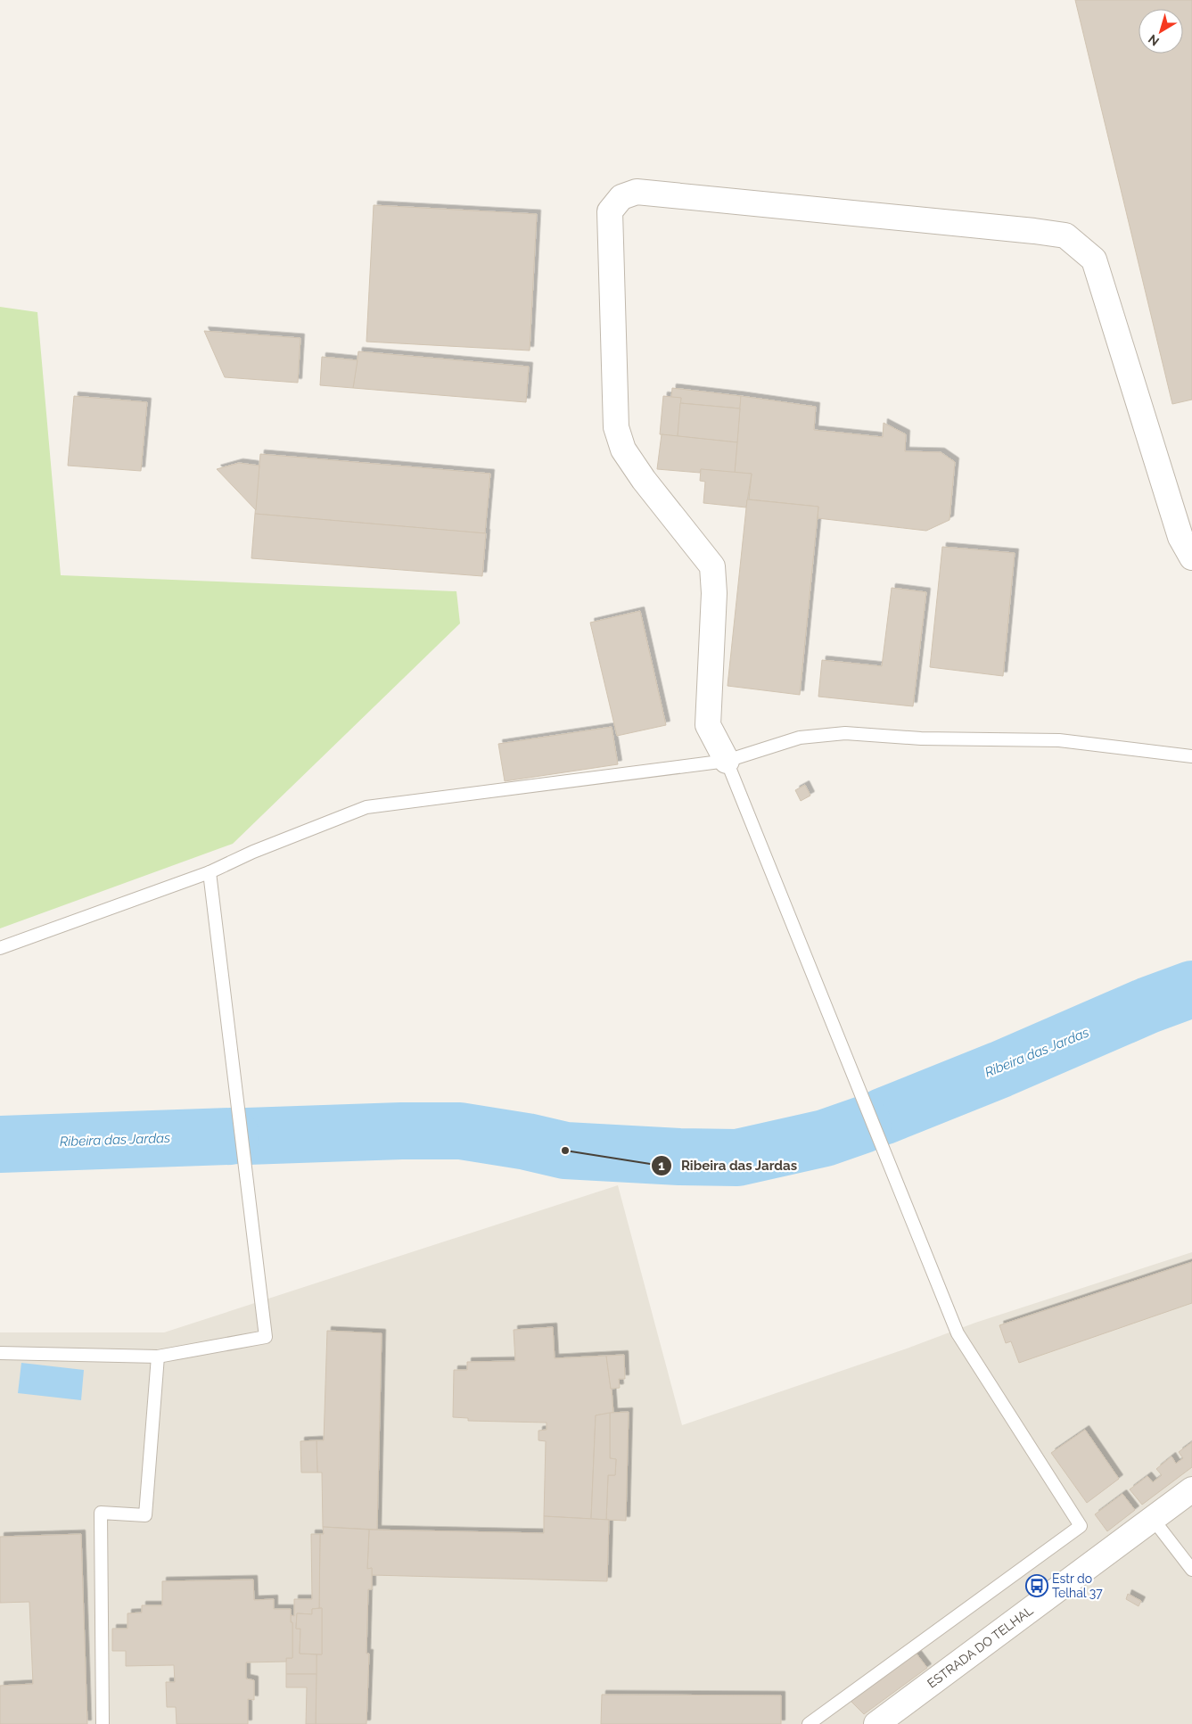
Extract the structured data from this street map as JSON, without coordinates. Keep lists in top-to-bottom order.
{
  "streets": {
    "street": ["ESTRADA DO TELHAL"]
  },
  "water": ["Ribeira das Jardas"],
  "places": {
    "other": ["Ribeira das Jardas"],
    "bus stop": ["Estr do Telhal 37"]
  },
  "north": "bottom left"
}
